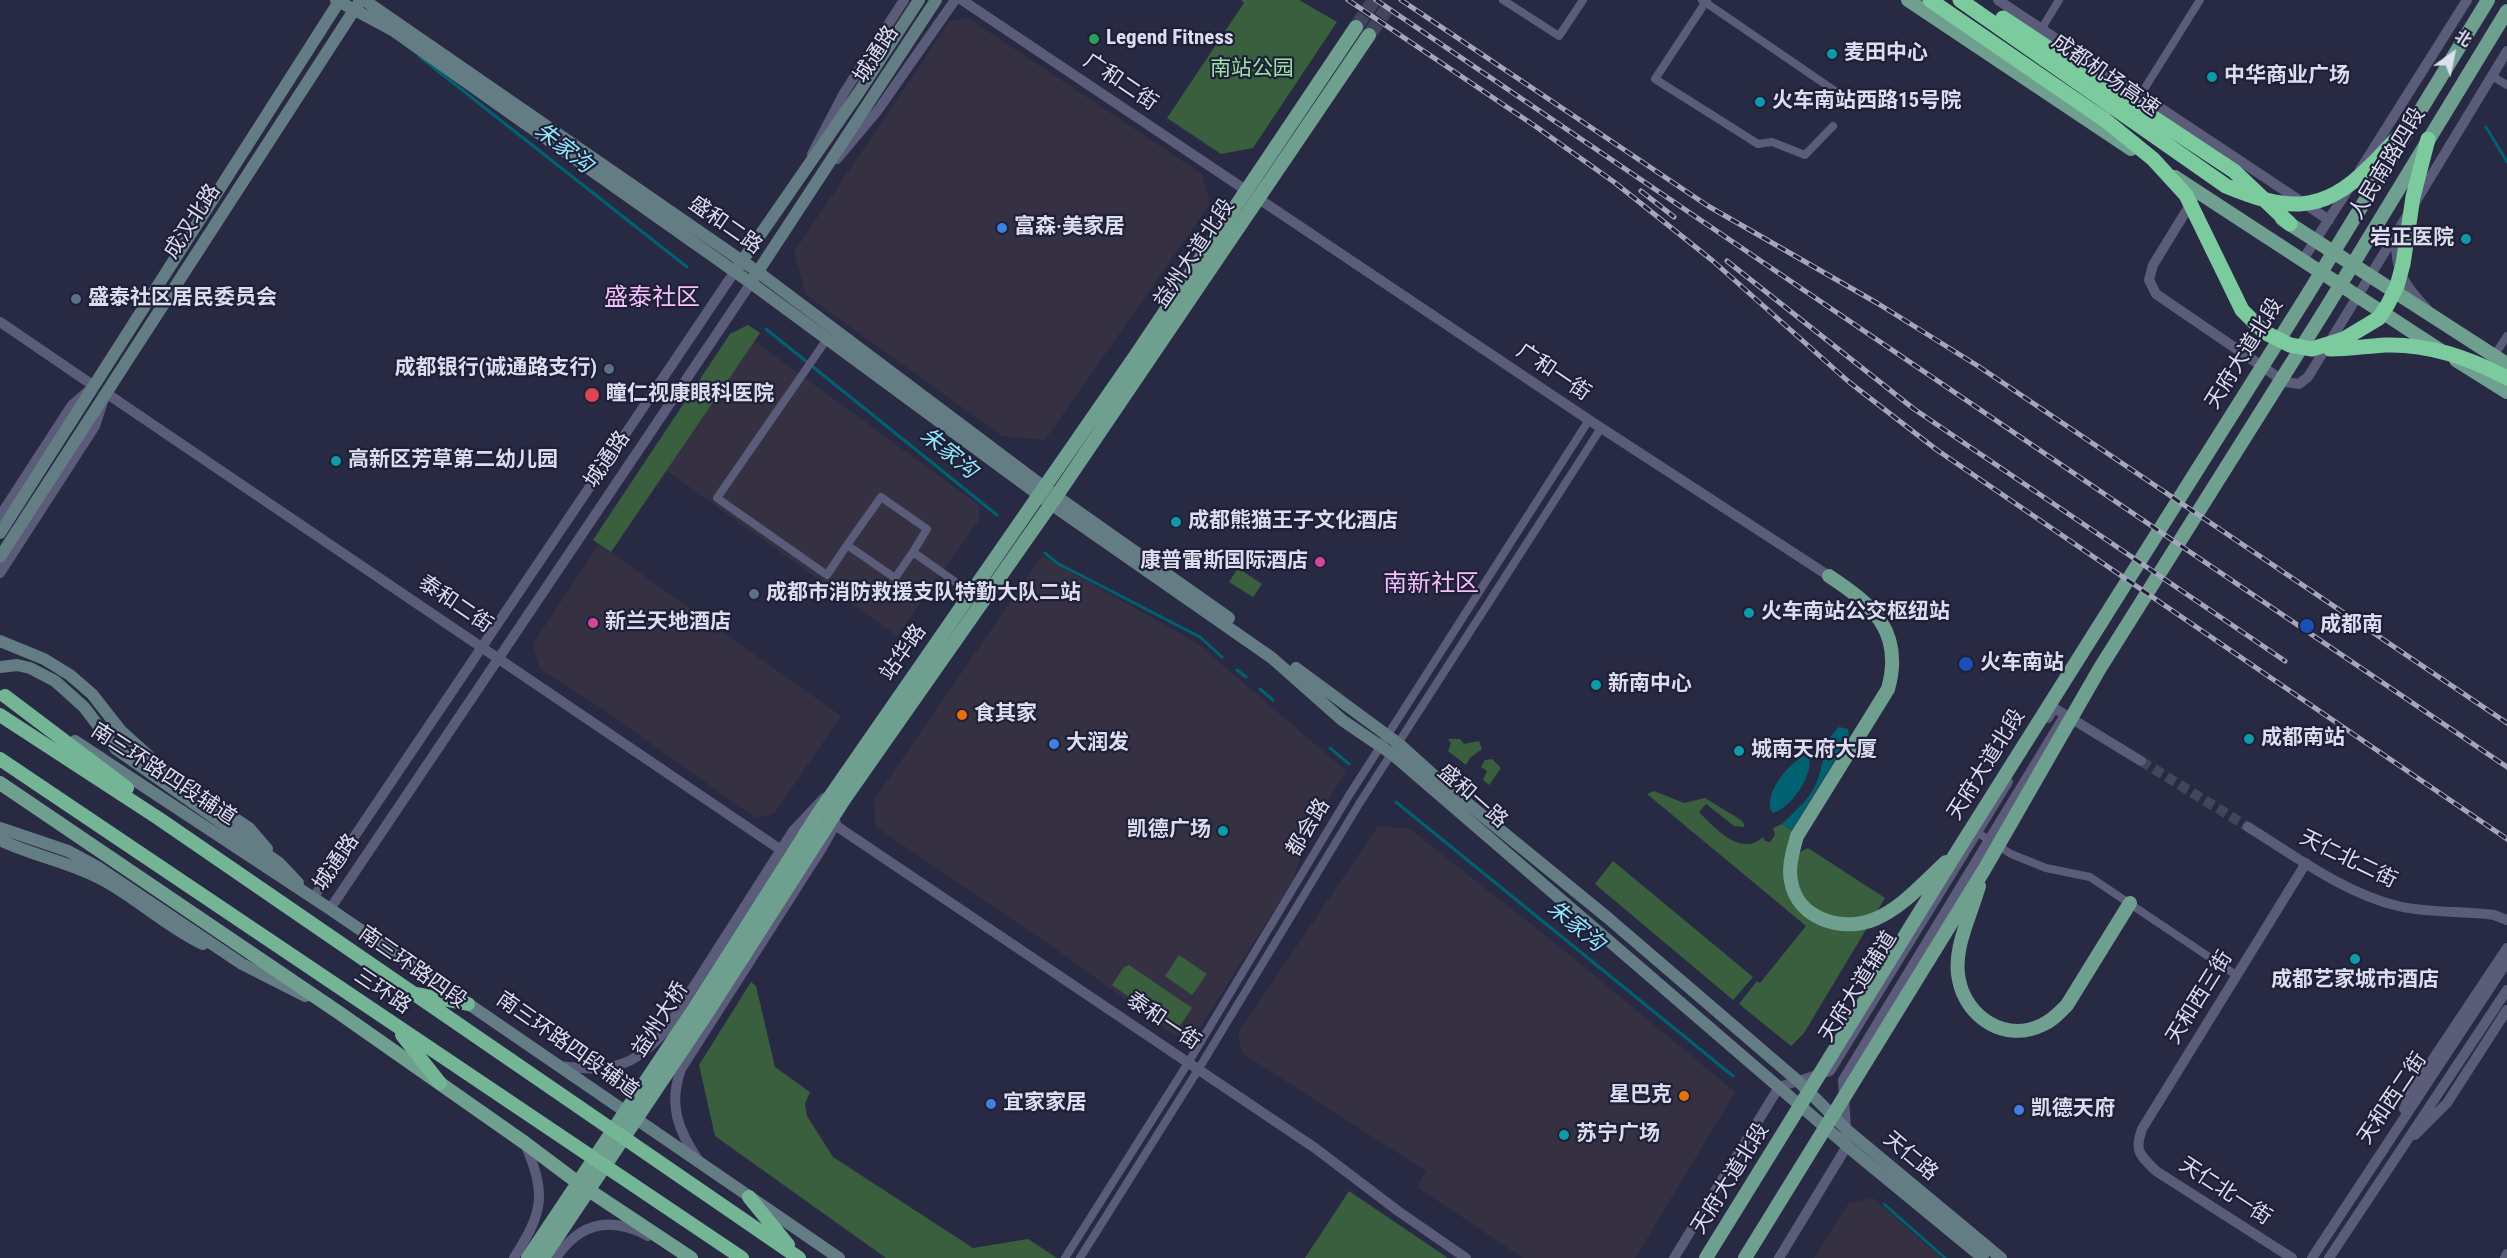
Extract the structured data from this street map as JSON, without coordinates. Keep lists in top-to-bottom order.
{
  "streets": {
    "highway": ["成都机场高速", "南三环路四段", "三环路"],
    "main road": [
      "城通路",
      "人民南路四段",
      "成汉北路",
      "盛和二路",
      "益州大道北段",
      "天府大道北段",
      "站华路",
      "南三环路四段辅道",
      "盛和一路",
      "益州大桥",
      "天仁路"
    ],
    "street": [
      "广和二街",
      "广和一街",
      "泰和二街",
      "都会路",
      "天仁北二街",
      "天府大道辅道",
      "天和西三街",
      "泰和一街",
      "天和西二街",
      "天仁北一街"
    ]
  },
  "crossings": [
    ["城通路", "盛和二路"],
    ["城通路", "泰和二街"],
    ["城通路", "南三环路四段辅道"],
    ["成都机场高速", "人民南路四段"],
    ["广和二街", "益州大道北段"],
    ["广和二街", "广和一街"],
    ["人民南路四段", "天府大道北段"],
    ["成汉北路", "盛和二路"],
    ["成汉北路", "泰和二街"],
    ["盛和二路", "益州大道北段"],
    ["盛和二路", "站华路"],
    ["盛和二路", "盛和一路"],
    ["益州大道北段", "广和一街"],
    ["益州大道北段", "站华路"],
    ["益州大道北段", "盛和一路"],
    ["广和一街", "都会路"],
    ["泰和二街", "站华路"],
    ["泰和二街", "益州大桥"],
    ["站华路", "盛和一路"],
    ["站华路", "益州大桥"],
    ["盛和一路", "都会路"],
    ["盛和一路", "天府大道辅道"],
    ["盛和一路", "天仁路"],
    ["都会路", "泰和一街"],
    ["天仁北二街", "天和西三街"],
    ["天府大道辅道", "天仁路"],
    ["天和西三街", "天仁北一街"]
  ],
  "districts": ["盛泰社区", "南新社区"],
  "water": ["朱家沟"],
  "parks": ["南站公园"],
  "places": [
    "Legend Fitness",
    "麦田中心",
    "中华商业广场",
    "火车南站西路15号院",
    "富森·美家居",
    "岩正医院",
    "盛泰社区居民委员会",
    "成都银行(诚通路支行)",
    "瞳仁视康眼科医院",
    "高新区芳草第二幼儿园",
    "成都熊猫王子文化酒店",
    "康普雷斯国际酒店",
    "成都市消防救援支队特勤大队二站",
    "火车南站公交枢纽站",
    "新兰天地酒店",
    "成都南",
    "火车南站",
    "新南中心",
    "食其家",
    "成都南站",
    "大润发",
    "城南天府大厦",
    "凯德广场",
    "成都艺家城市酒店",
    "星巴克",
    "宜家家居",
    "凯德天府",
    "苏宁广场"
  ],
  "north": "top right"
}
